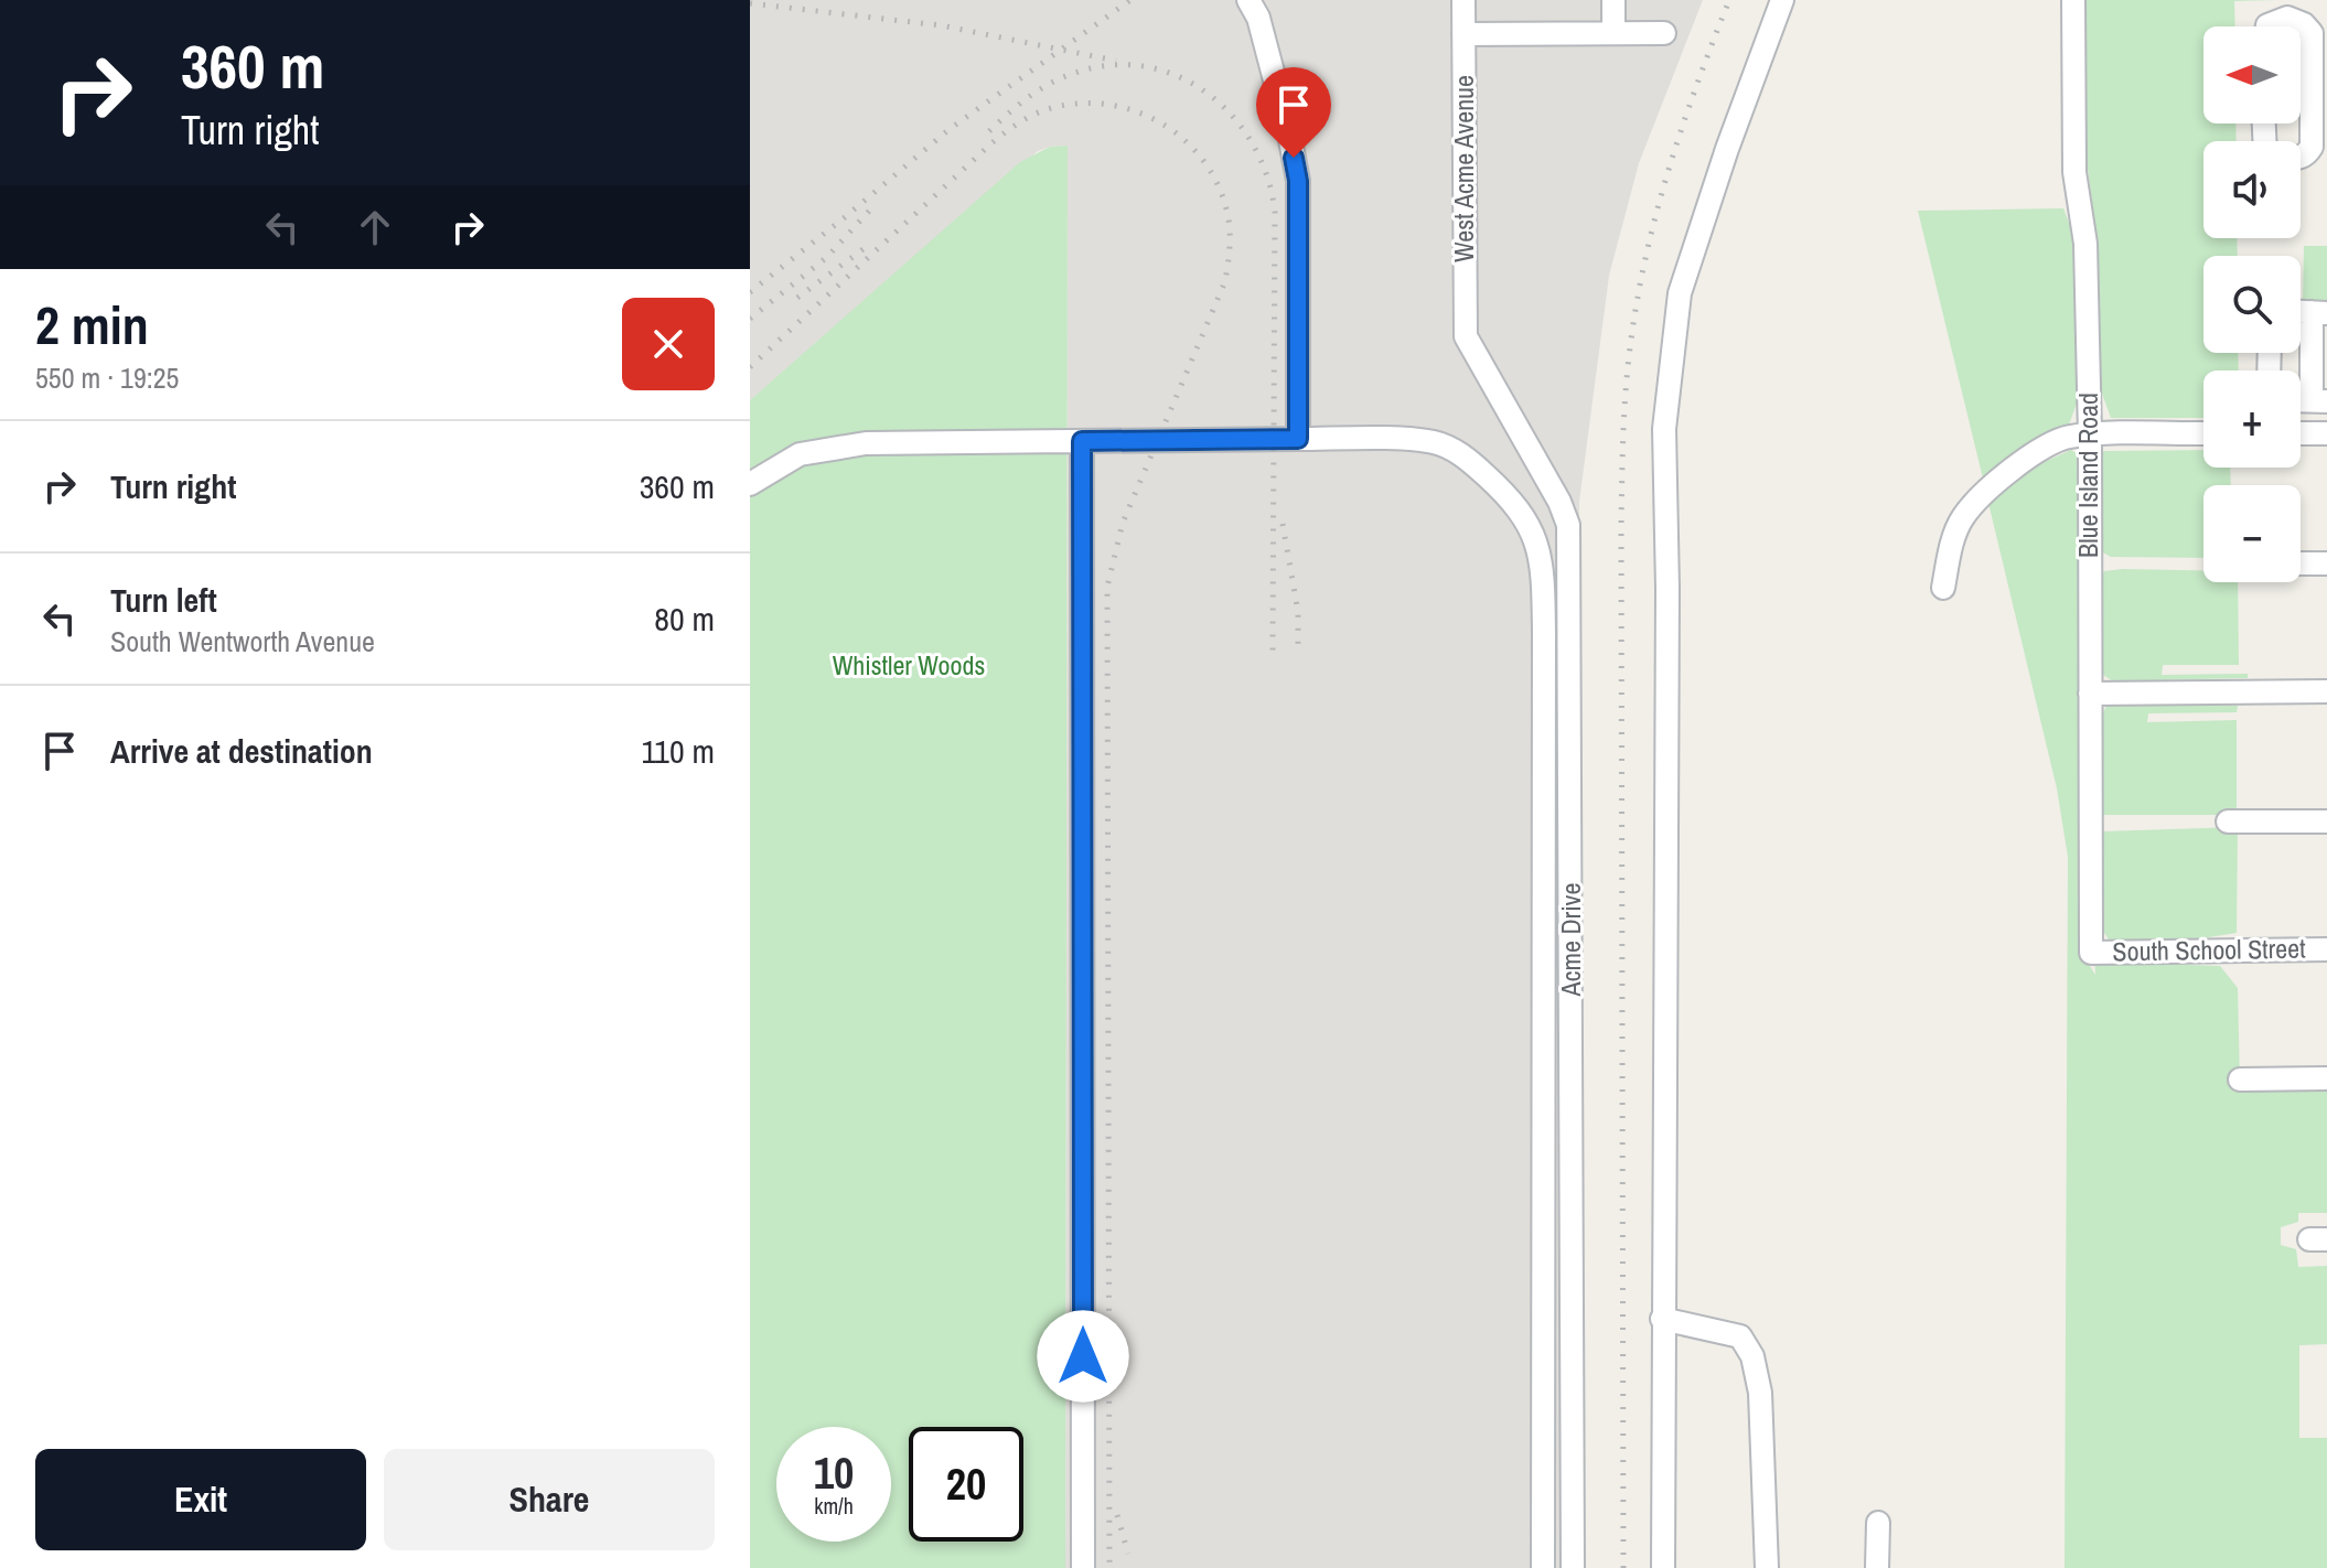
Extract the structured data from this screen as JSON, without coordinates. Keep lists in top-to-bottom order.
{
  "streets": {
    "street": [
      "West Acme Avenue",
      "Blue Island Road",
      "Acme Drive",
      "South School Street"
    ]
  },
  "crossings": [
    ["West Acme Avenue", "Acme Drive"],
    ["Blue Island Road", "South School Street"]
  ],
  "parks": ["Whistler Woods"],
  "north": "left",
  "page": {
    "turn": ["360 m", "Turn right"],
    "map_buttons": ["+", "−"],
    "heading": ["2 min", "550 m · 19:25"],
    "list": [
      {
        "name": "Turn right",
        "value": "360 m"
      },
      {
        "name": "Turn left",
        "note": "South Wentworth Avenue",
        "value": "80 m"
      },
      {
        "name": "Arrive at destination",
        "value": "110 m"
      }
    ],
    "speed": "10 km/h",
    "limit": "20",
    "buttons": ["Exit", "Share"]
  }
}
